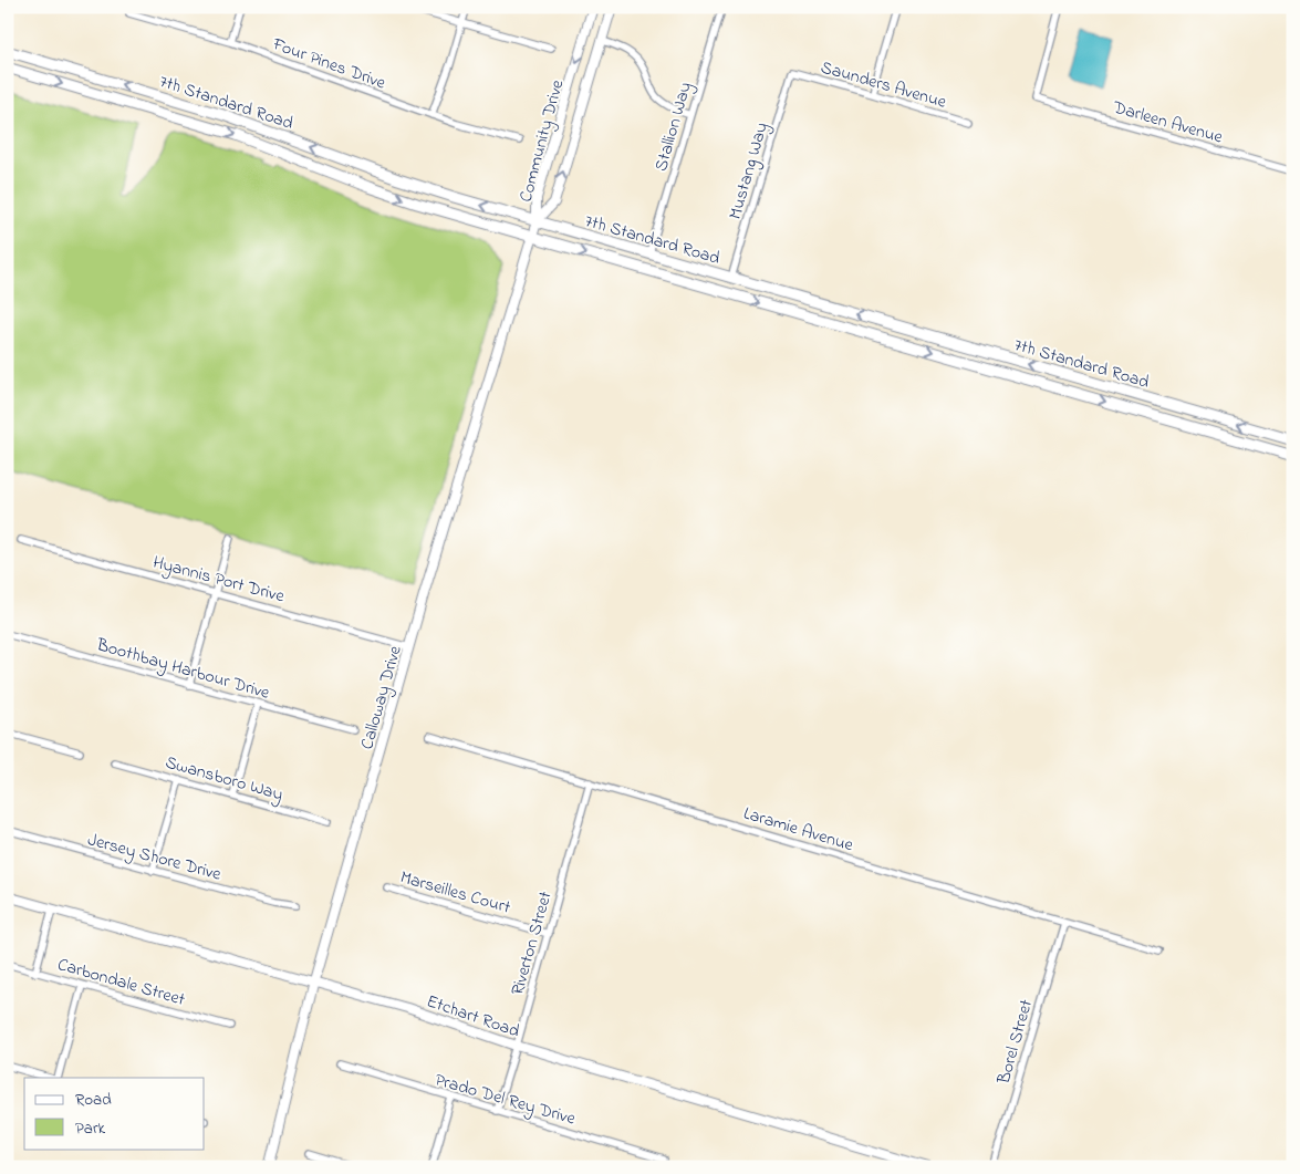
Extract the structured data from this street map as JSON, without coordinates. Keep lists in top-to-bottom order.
{
  "streets": {
    "main road": ["7th Standard Road"],
    "street": [
      "Four Pines Drive",
      "Saunders Avenue",
      "Darleen Avenue",
      "Stallion Way",
      "Community Drive",
      "Mustang Way",
      "Hyannis Port Drive",
      "Boothbay Harbour Drive",
      "Calloway Drive",
      "Swansboro Way",
      "Laramie Avenue",
      "Jersey Shore Drive",
      "Marseilles Court",
      "Riverton Street",
      "Carbondale Street",
      "Etchart Road",
      "Borel Street",
      "Prado Del Rey Drive"
    ]
  },
  "crossings": [
    ["Saunders Avenue", "Mustang Way"],
    ["7th Standard Road", "Stallion Way"],
    ["7th Standard Road", "Community Drive"],
    ["7th Standard Road", "Mustang Way"],
    ["7th Standard Road", "Calloway Drive"],
    ["Community Drive", "Calloway Drive"],
    ["Hyannis Port Drive", "Calloway Drive"],
    ["Calloway Drive", "Etchart Road"],
    ["Laramie Avenue", "Riverton Street"],
    ["Laramie Avenue", "Borel Street"],
    ["Marseilles Court", "Riverton Street"],
    ["Riverton Street", "Etchart Road"],
    ["Riverton Street", "Prado Del Rey Drive"]
  ],
  "legend": ["Road", "Park"]
}
